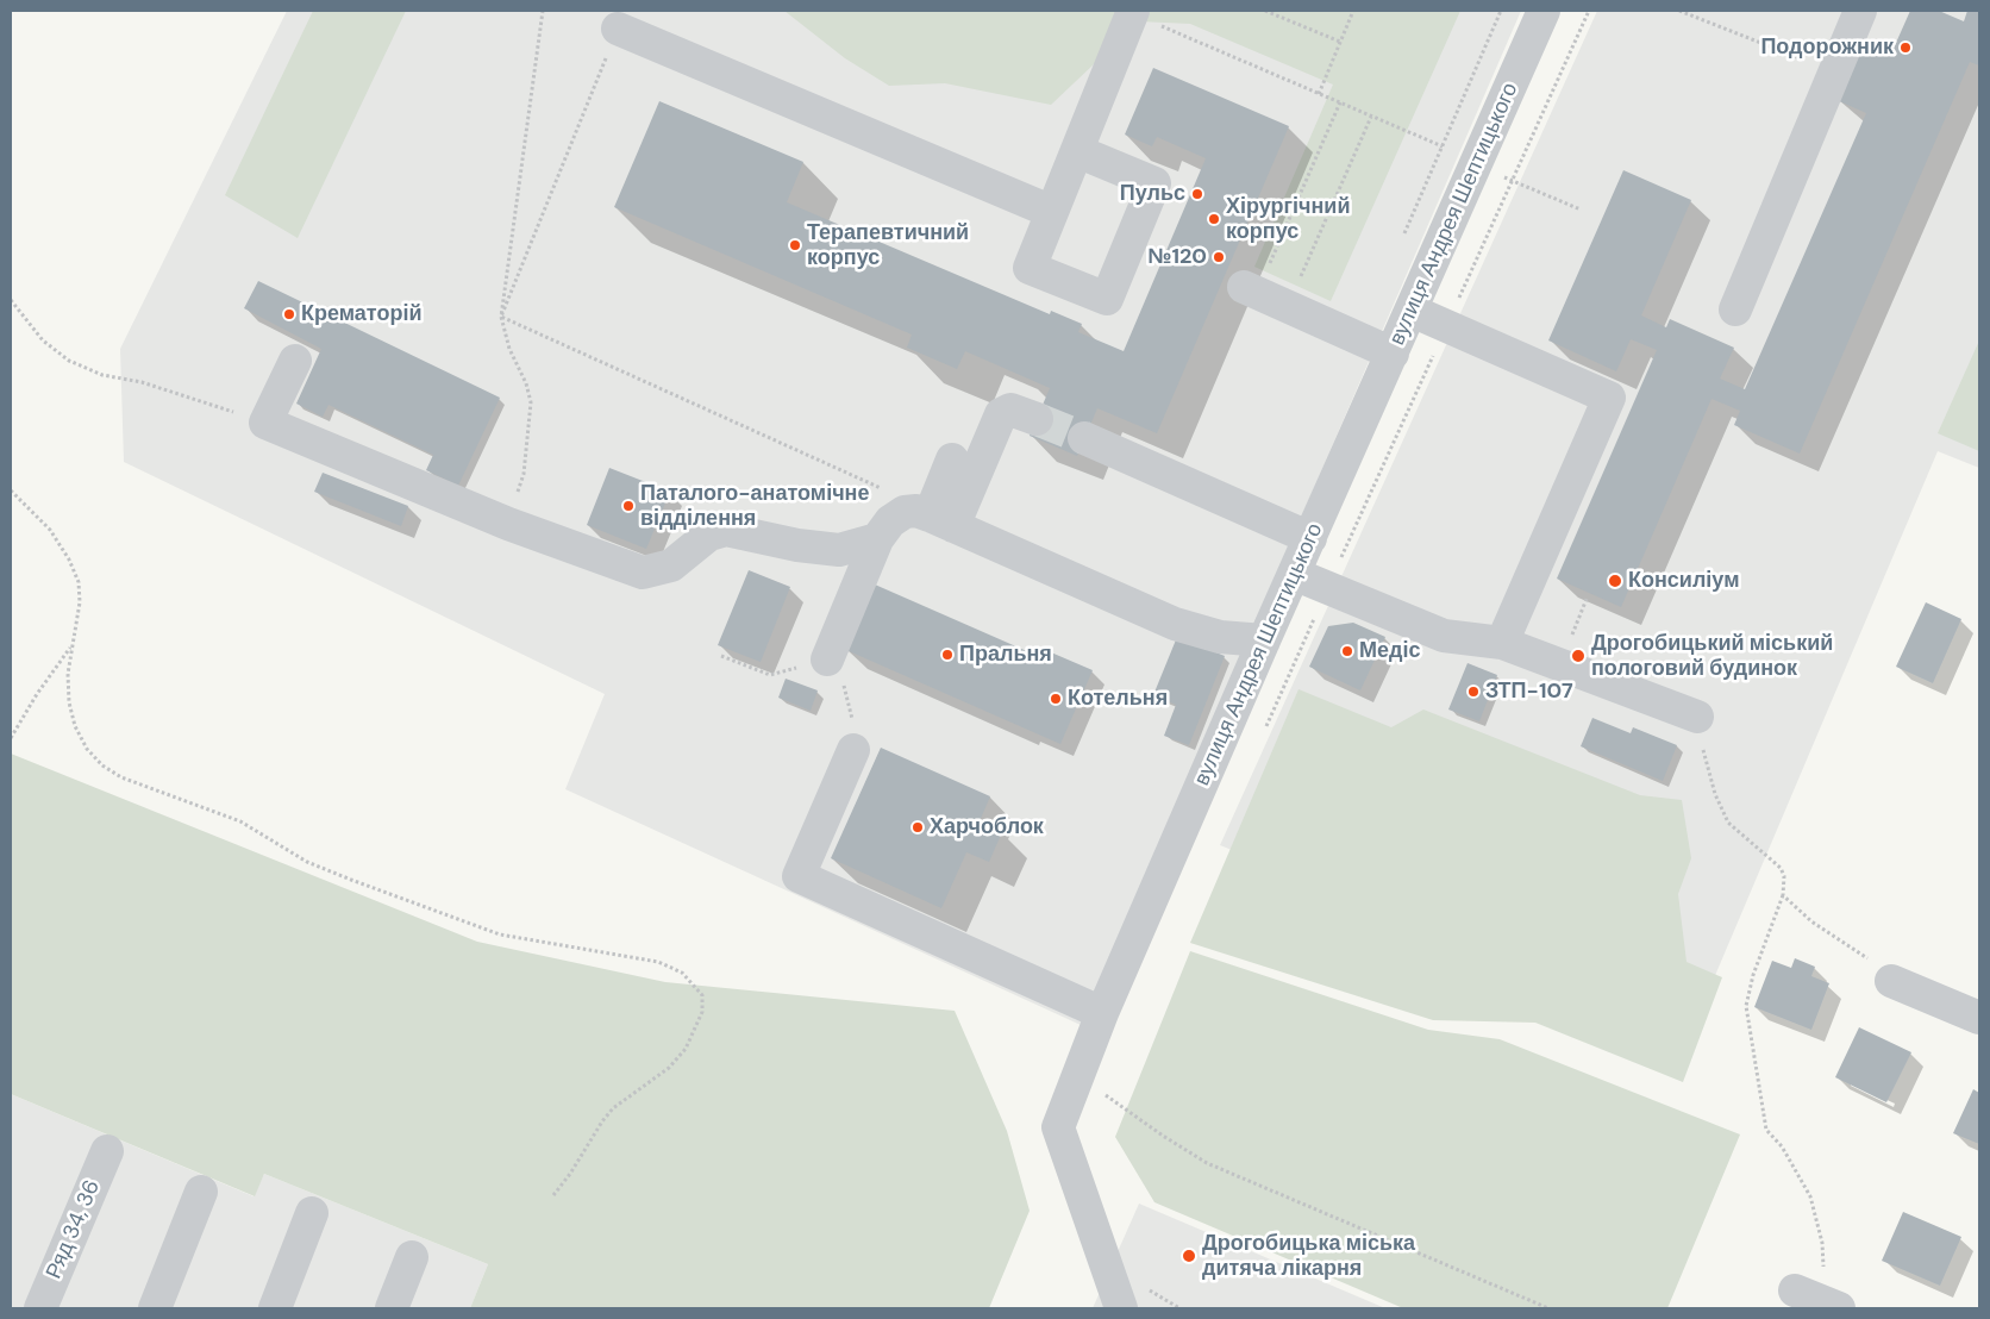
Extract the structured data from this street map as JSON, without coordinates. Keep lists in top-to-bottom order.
{
  "streets": {
    "street": ["вулиця Андрея Шептицького", "Ряд 34, 36"]
  },
  "places": [
    "Подорожник",
    "Пульс",
    "Хірургічний корпус",
    "Терапевтичний корпус",
    "№120",
    "Крематорій",
    "Паталого-анатомічне відділення",
    "Консиліум",
    "Медіс",
    "Пральня",
    "Дрогобицький міський пологовий будинок",
    "ЗТП-107",
    "Котельня",
    "Харчоблок",
    "Дрогобицька міська дитяча лікарня"
  ]
}
